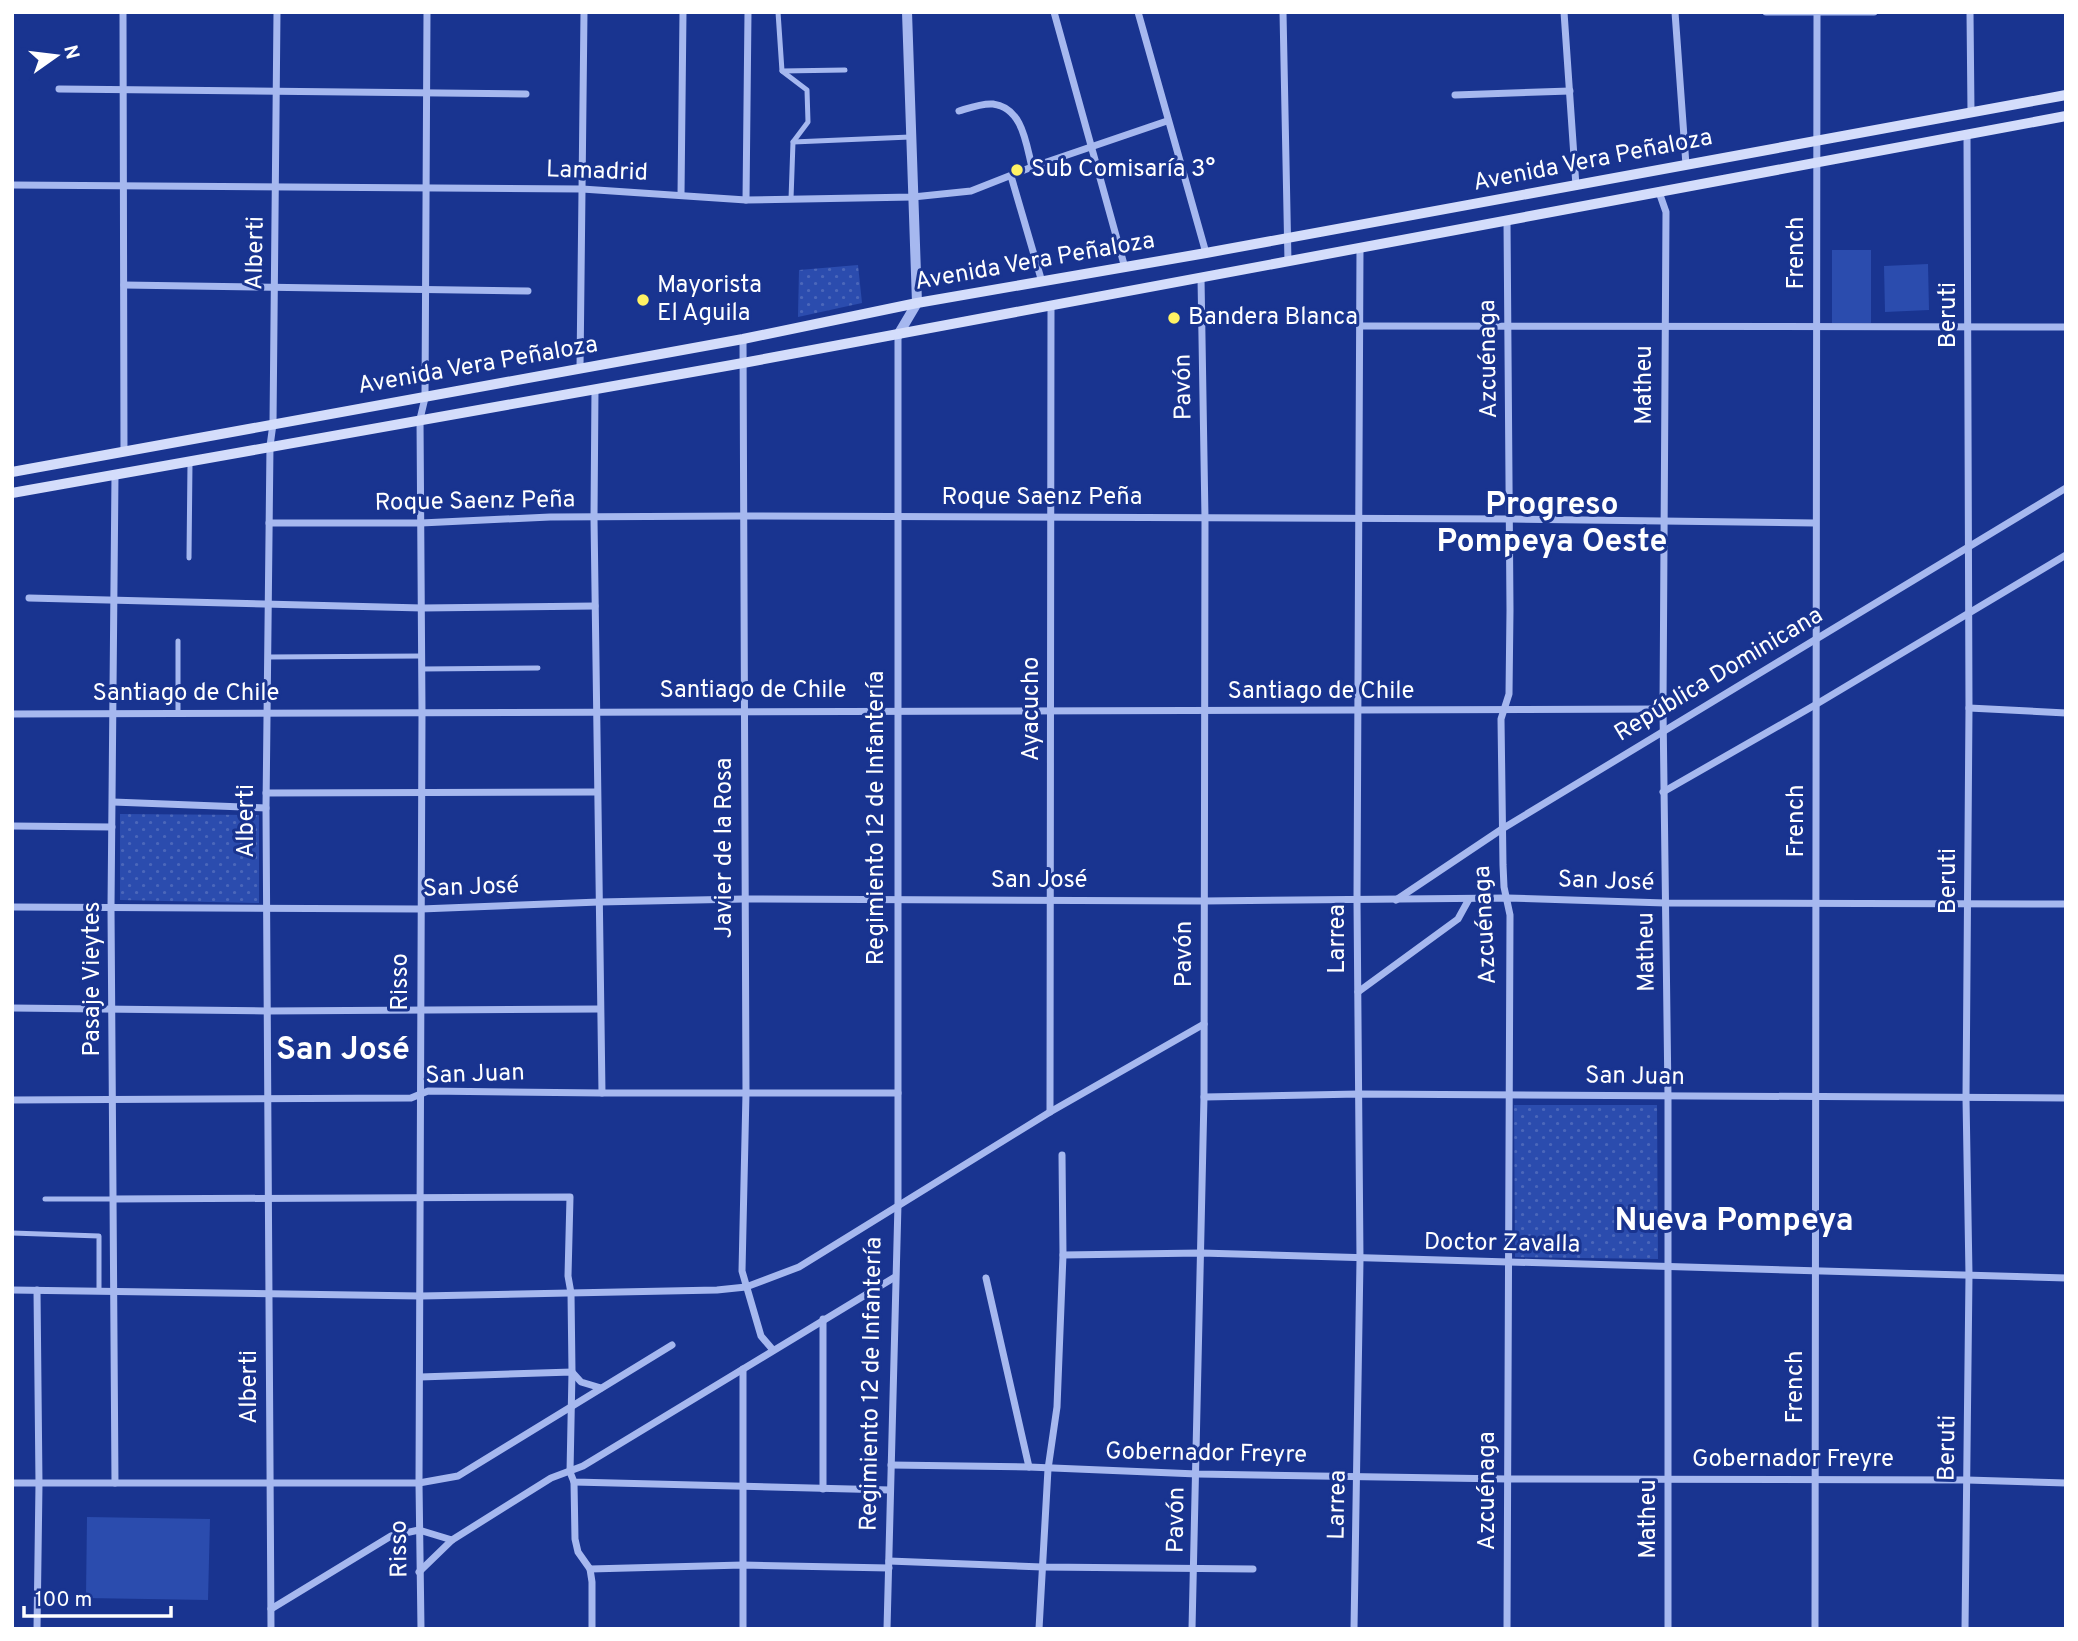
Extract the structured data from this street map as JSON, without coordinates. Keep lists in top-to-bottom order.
{
  "streets": {
    "main road": ["Avenida Vera Peñaloza"],
    "street": [
      "Lamadrid",
      "Alberti",
      "French",
      "Beruti",
      "Azcuénaga",
      "Matheu",
      "Pavón",
      "Roque Saenz Peña",
      "República Dominicana",
      "Santiago de Chile",
      "Ayacucho",
      "Regimiento 12 de Infantería",
      "Javier de la Rosa",
      "San José",
      "Larrea",
      "Pasaje Vieytes",
      "Risso",
      "San Juan",
      "Doctor Zavalla",
      "Gobernador Freyre"
    ]
  },
  "crossings": [
    ["Avenida Vera Peñaloza", "Alberti"],
    ["Avenida Vera Peñaloza", "French"],
    ["Avenida Vera Peñaloza", "Beruti"],
    ["Avenida Vera Peñaloza", "Azcuénaga"],
    ["Avenida Vera Peñaloza", "Matheu"],
    ["Avenida Vera Peñaloza", "Pavón"],
    ["Avenida Vera Peñaloza", "Ayacucho"],
    ["Avenida Vera Peñaloza", "Regimiento 12 de Infantería"],
    ["Avenida Vera Peñaloza", "Javier de la Rosa"],
    ["Avenida Vera Peñaloza", "Larrea"],
    ["Avenida Vera Peñaloza", "Pasaje Vieytes"],
    ["Avenida Vera Peñaloza", "Risso"],
    ["Lamadrid", "Alberti"],
    ["Lamadrid", "Risso"],
    ["Alberti", "Roque Saenz Peña"],
    ["Alberti", "Santiago de Chile"],
    ["Alberti", "San José"],
    ["Alberti", "San Juan"],
    ["French", "Roque Saenz Peña"],
    ["French", "República Dominicana"],
    ["French", "San José"],
    ["French", "San Juan"],
    ["French", "Doctor Zavalla"],
    ["French", "Gobernador Freyre"],
    ["Beruti", "República Dominicana"],
    ["Beruti", "San José"],
    ["Beruti", "San Juan"],
    ["Beruti", "Doctor Zavalla"],
    ["Beruti", "Gobernador Freyre"],
    ["Azcuénaga", "Roque Saenz Peña"],
    ["Azcuénaga", "República Dominicana"],
    ["Azcuénaga", "Santiago de Chile"],
    ["Azcuénaga", "San José"],
    ["Azcuénaga", "San Juan"],
    ["Azcuénaga", "Doctor Zavalla"],
    ["Azcuénaga", "Gobernador Freyre"],
    ["Matheu", "Roque Saenz Peña"],
    ["Matheu", "República Dominicana"],
    ["Matheu", "Santiago de Chile"],
    ["Matheu", "San José"],
    ["Matheu", "San Juan"],
    ["Matheu", "Doctor Zavalla"],
    ["Matheu", "Gobernador Freyre"],
    ["Pavón", "Roque Saenz Peña"],
    ["Pavón", "Santiago de Chile"],
    ["Pavón", "San José"],
    ["Pavón", "San Juan"],
    ["Pavón", "Doctor Zavalla"],
    ["Pavón", "Gobernador Freyre"],
    ["Roque Saenz Peña", "Ayacucho"],
    ["Roque Saenz Peña", "Regimiento 12 de Infantería"],
    ["Roque Saenz Peña", "Javier de la Rosa"],
    ["Roque Saenz Peña", "Larrea"],
    ["Roque Saenz Peña", "Risso"],
    ["República Dominicana", "San José"],
    ["Santiago de Chile", "Ayacucho"],
    ["Santiago de Chile", "Regimiento 12 de Infantería"],
    ["Santiago de Chile", "Javier de la Rosa"],
    ["Santiago de Chile", "Larrea"],
    ["Santiago de Chile", "Pasaje Vieytes"],
    ["Santiago de Chile", "Risso"],
    ["Ayacucho", "San José"],
    ["Regimiento 12 de Infantería", "San José"],
    ["Regimiento 12 de Infantería", "San Juan"],
    ["Regimiento 12 de Infantería", "Gobernador Freyre"],
    ["Javier de la Rosa", "San José"],
    ["Javier de la Rosa", "San Juan"],
    ["San José", "Larrea"],
    ["San José", "Pasaje Vieytes"],
    ["San José", "Risso"],
    ["Larrea", "San Juan"],
    ["Larrea", "Doctor Zavalla"],
    ["Larrea", "Gobernador Freyre"],
    ["Pasaje Vieytes", "San Juan"],
    ["Risso", "San Juan"]
  ],
  "districts": ["Progreso Pompeya Oeste", "San José", "Nueva Pompeya"],
  "places": ["Sub Comisaría 3°", "Mayorista El Aguila", "Bandera Blanca"],
  "scale_bar": "100 m",
  "north": "right"
}
